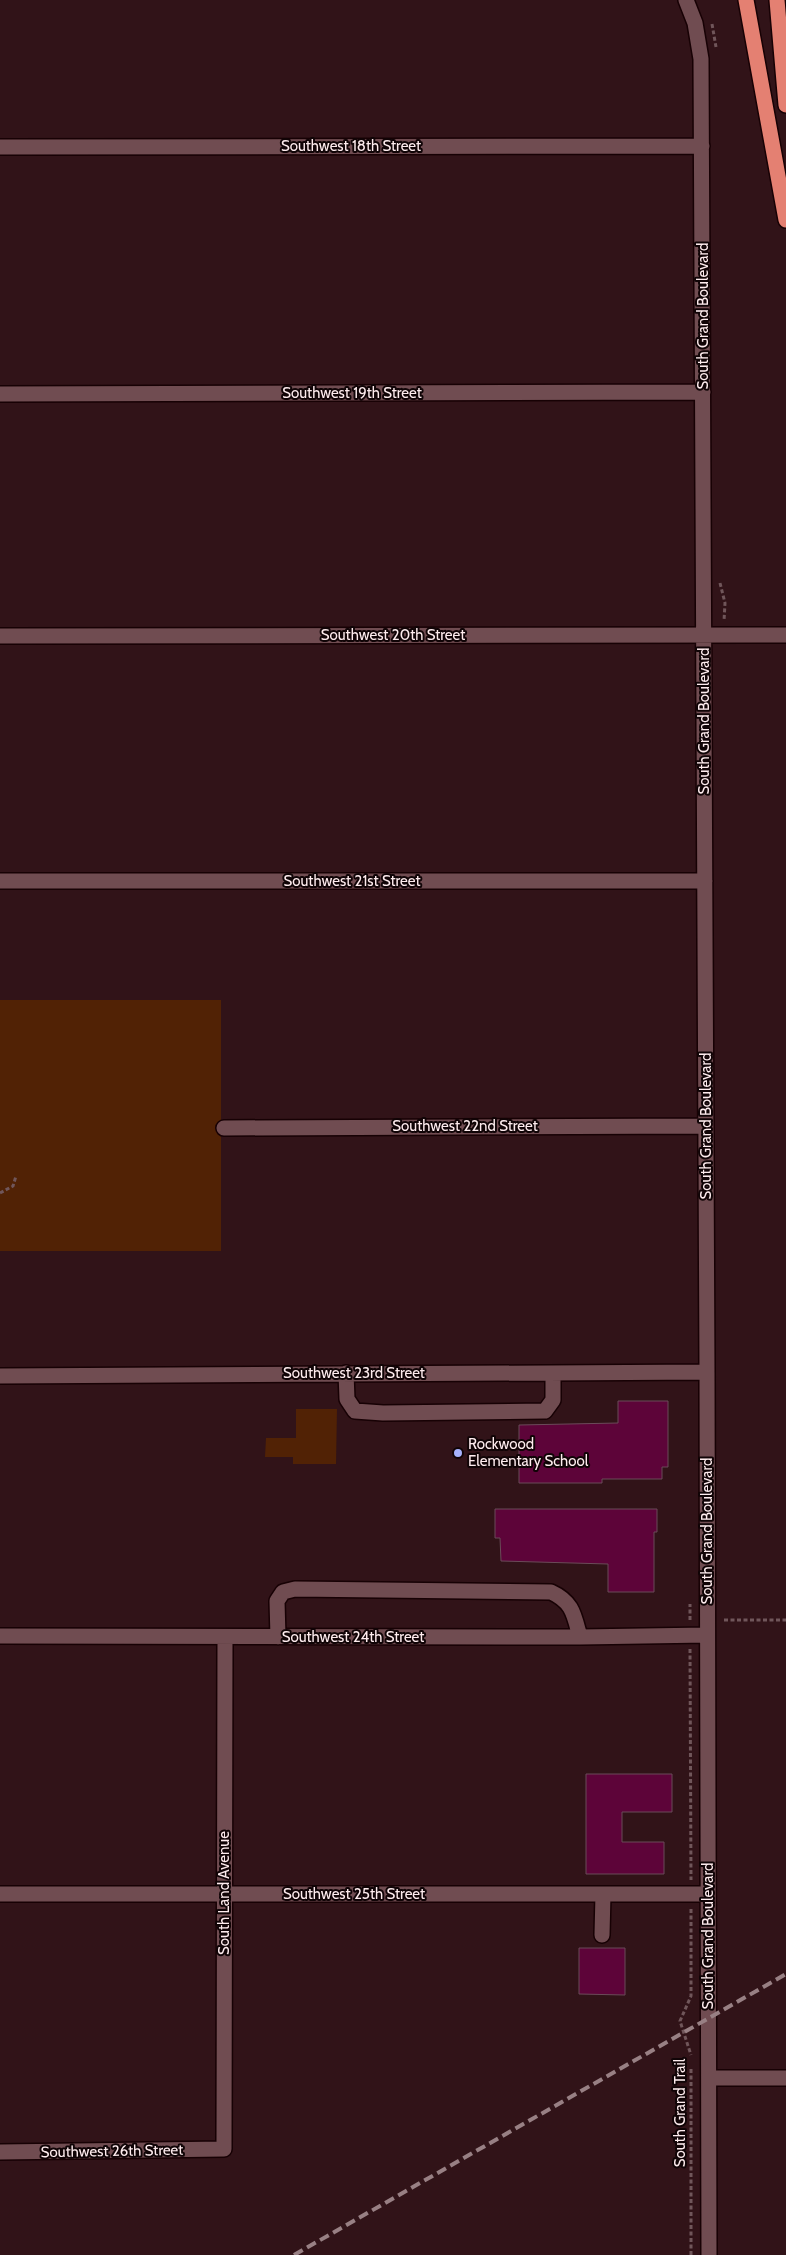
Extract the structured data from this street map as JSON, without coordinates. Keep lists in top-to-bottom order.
{
  "streets": {
    "street": [
      "Southwest 18th Street",
      "South Grand Boulevard",
      "Southwest 19th Street",
      "Southwest 20th Street",
      "Southwest 21st Street",
      "Southwest 22nd Street",
      "Southwest 23rd Street",
      "Southwest 24th Street",
      "South Land Avenue",
      "Southwest 25th Street",
      "Southwest 26th Street"
    ],
    "path": ["South Grand Trail"]
  },
  "crossings": [
    ["Southwest 18th Street", "South Grand Boulevard"],
    ["South Grand Boulevard", "Southwest 19th Street"],
    ["South Grand Boulevard", "Southwest 20th Street"],
    ["South Grand Boulevard", "Southwest 21st Street"],
    ["South Grand Boulevard", "Southwest 22nd Street"],
    ["South Grand Boulevard", "Southwest 23rd Street"],
    ["South Grand Boulevard", "Southwest 24th Street"],
    ["South Grand Boulevard", "Southwest 25th Street"],
    ["Southwest 24th Street", "South Land Avenue"],
    ["South Land Avenue", "Southwest 25th Street"],
    ["South Land Avenue", "Southwest 26th Street"]
  ],
  "places": ["Rockwood Elementary School"]
}
